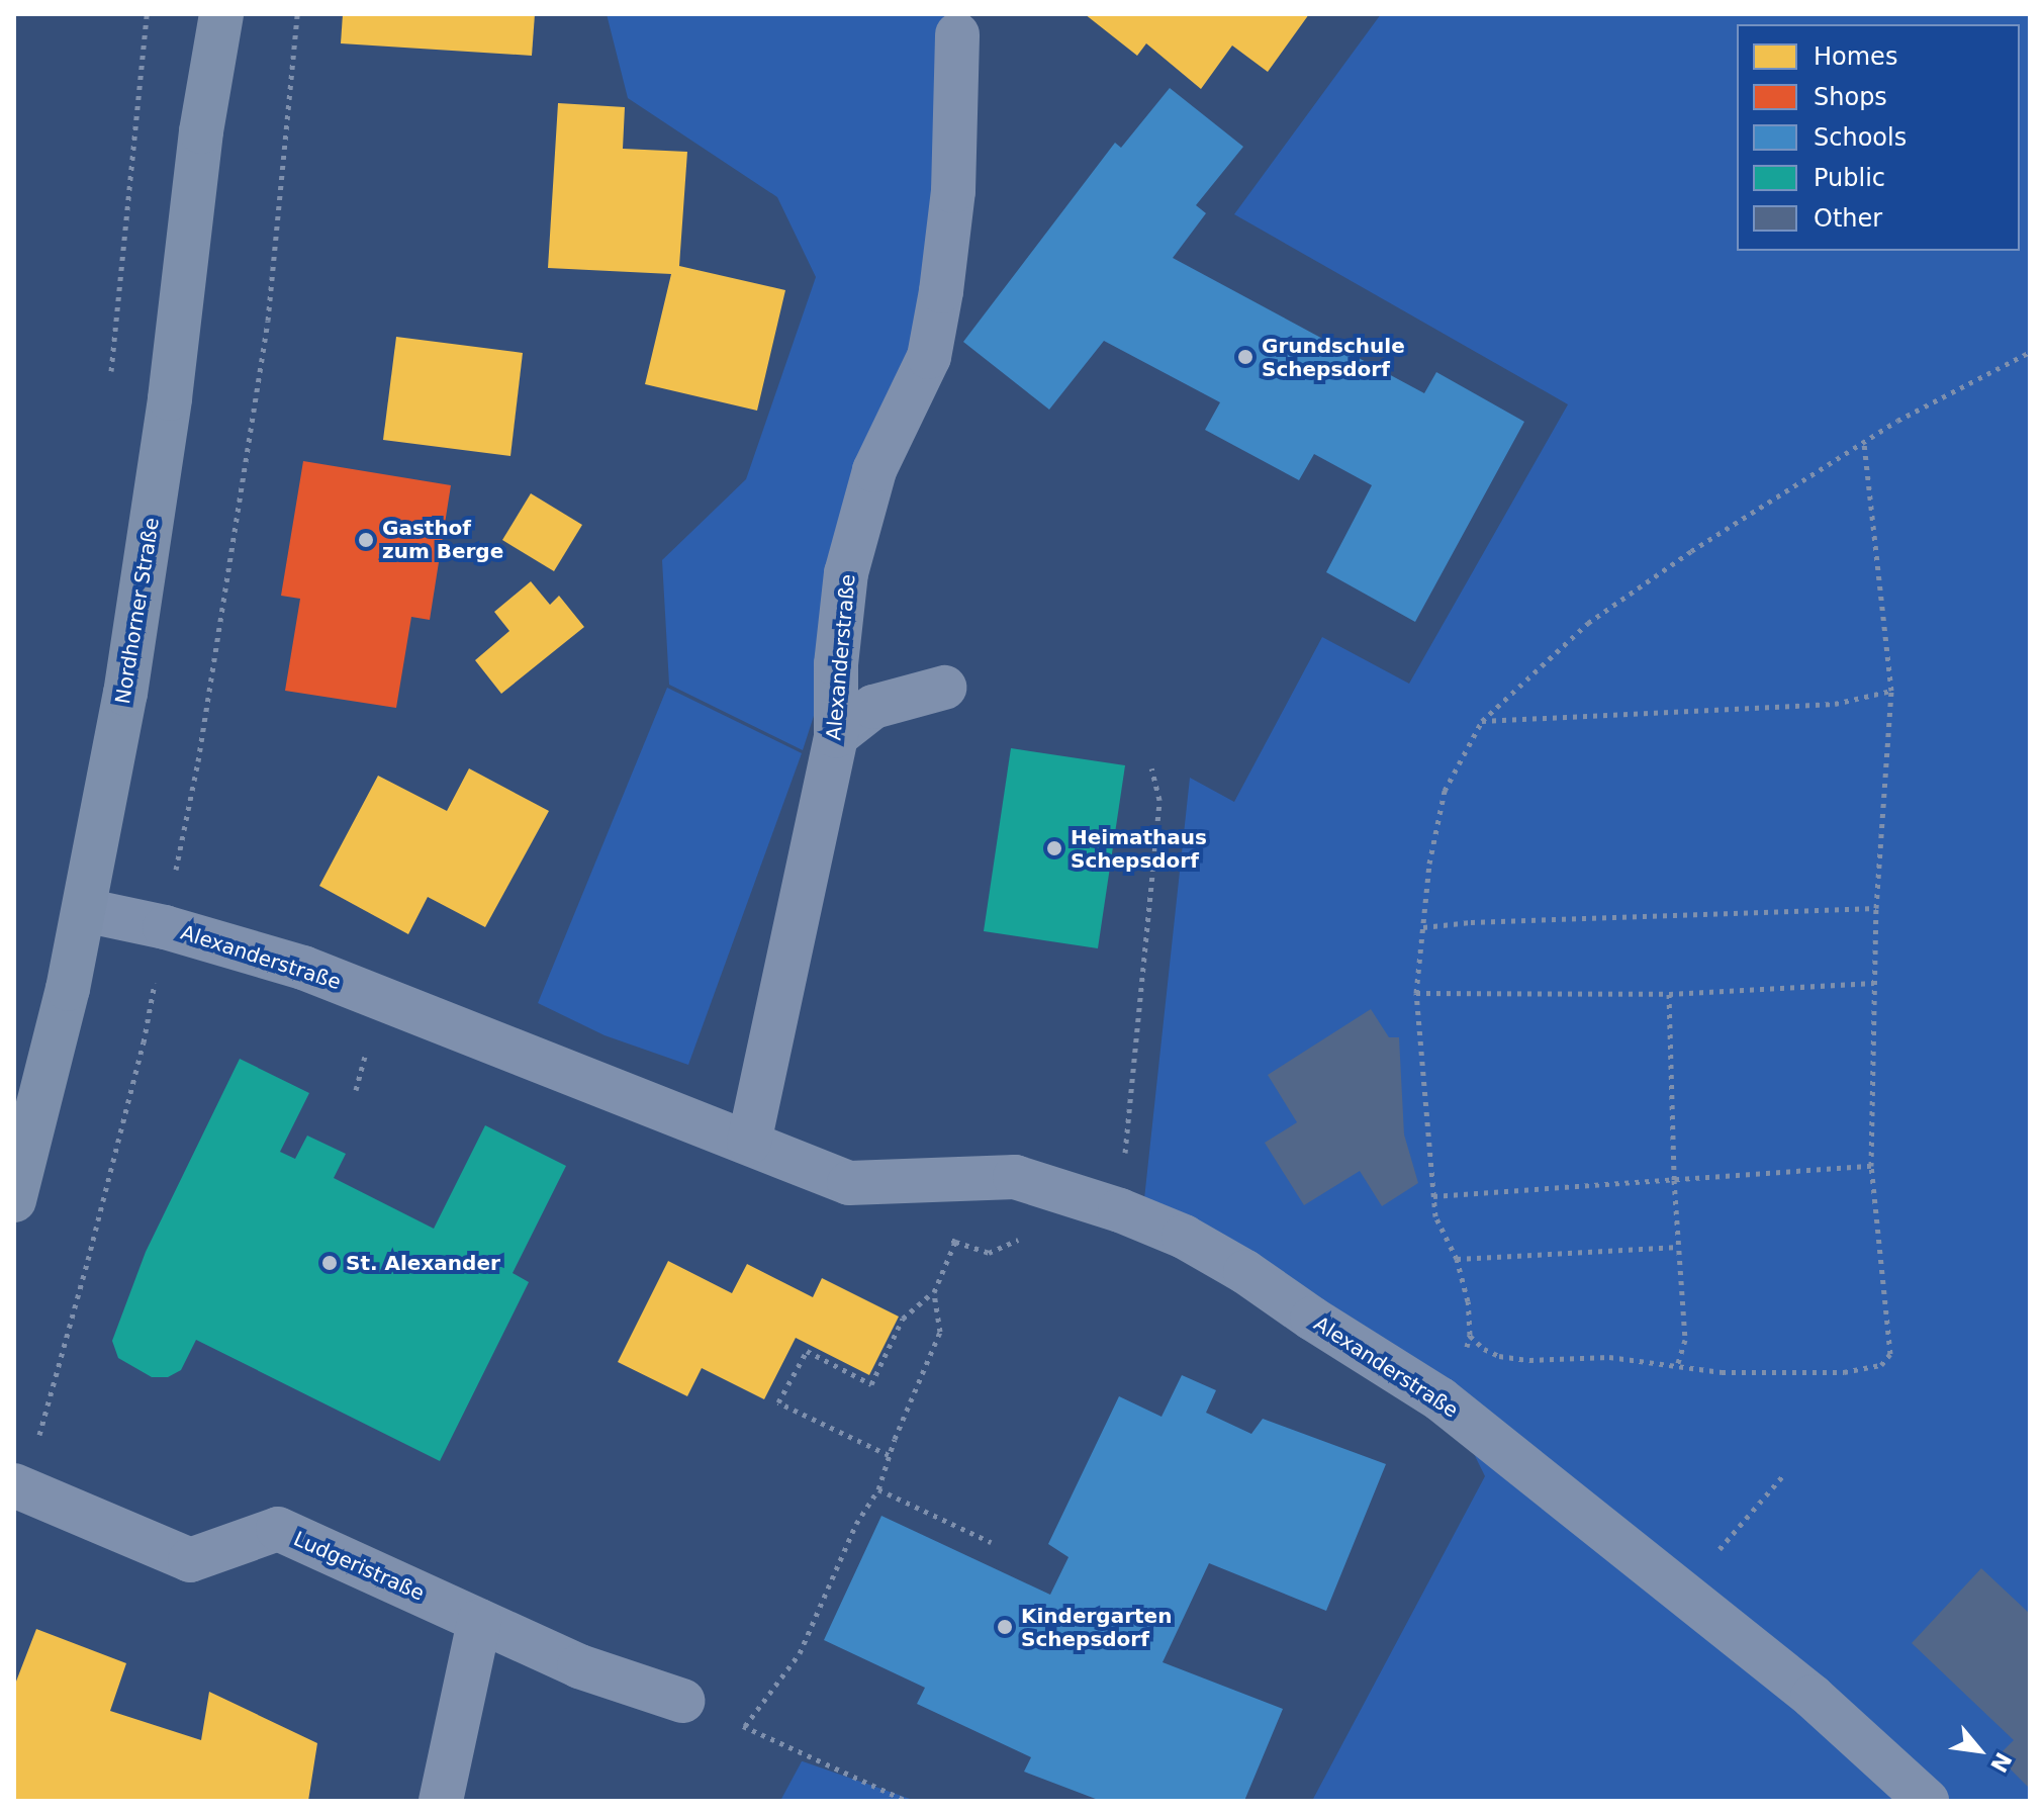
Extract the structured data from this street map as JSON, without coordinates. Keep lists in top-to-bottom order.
{
  "streets": {
    "main road": ["Nordhorner Straße"],
    "street": ["Alexanderstraße", "Ludgeristraße"]
  },
  "crossings": [
    ["Nordhorner Straße", "Alexanderstraße"]
  ],
  "places": [
    "Grundschule Schepsdorf",
    "Gasthof zum Berge",
    "Heimathaus Schepsdorf",
    "St. Alexander",
    "Kindergarten Schepsdorf"
  ],
  "legend": [
    "Homes",
    "Shops",
    "Schools",
    "Public",
    "Other"
  ],
  "north": "bottom right"
}
